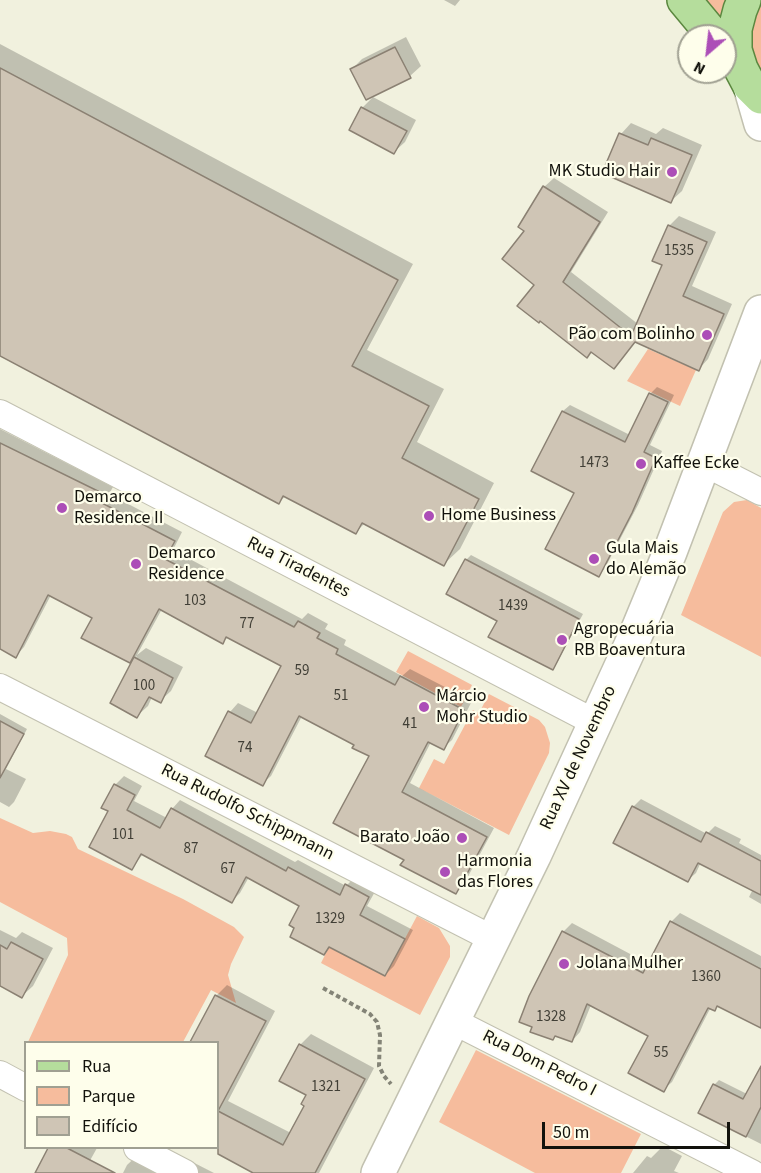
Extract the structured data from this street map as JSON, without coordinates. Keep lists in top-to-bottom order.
{
  "streets": {
    "main road": ["Rua XV de Novembro"],
    "street": ["Rua Tiradentes", "Rua Rudolfo Schippmann", "Rua Dom Pedro I"]
  },
  "crossings": [
    ["Rua Tiradentes", "Rua XV de Novembro"],
    ["Rua XV de Novembro", "Rua Rudolfo Schippmann"],
    ["Rua XV de Novembro", "Rua Dom Pedro I"]
  ],
  "places": [
    "MK Studio Hair",
    "Pão com Bolinho",
    "Kaffee Ecke",
    "Demarco Residence II",
    "Home Business",
    "Gula Mais do Alemão",
    "Demarco Residence",
    "Agropecuária RB Boaventura",
    "Márcio Mohr Studio",
    "Barato João",
    "Harmonia das Flores",
    "Jolana Mulher"
  ],
  "house_numbers": [
    "1535",
    "1473",
    "103",
    "1439",
    "77",
    "59",
    "100",
    "51",
    "41",
    "74",
    "101",
    "87",
    "67",
    "1329",
    "1360",
    "1328",
    "55",
    "1321"
  ],
  "legend": ["Rua", "Parque", "Edifício"],
  "scale_bar": "50 m",
  "north": "bottom left"
}
